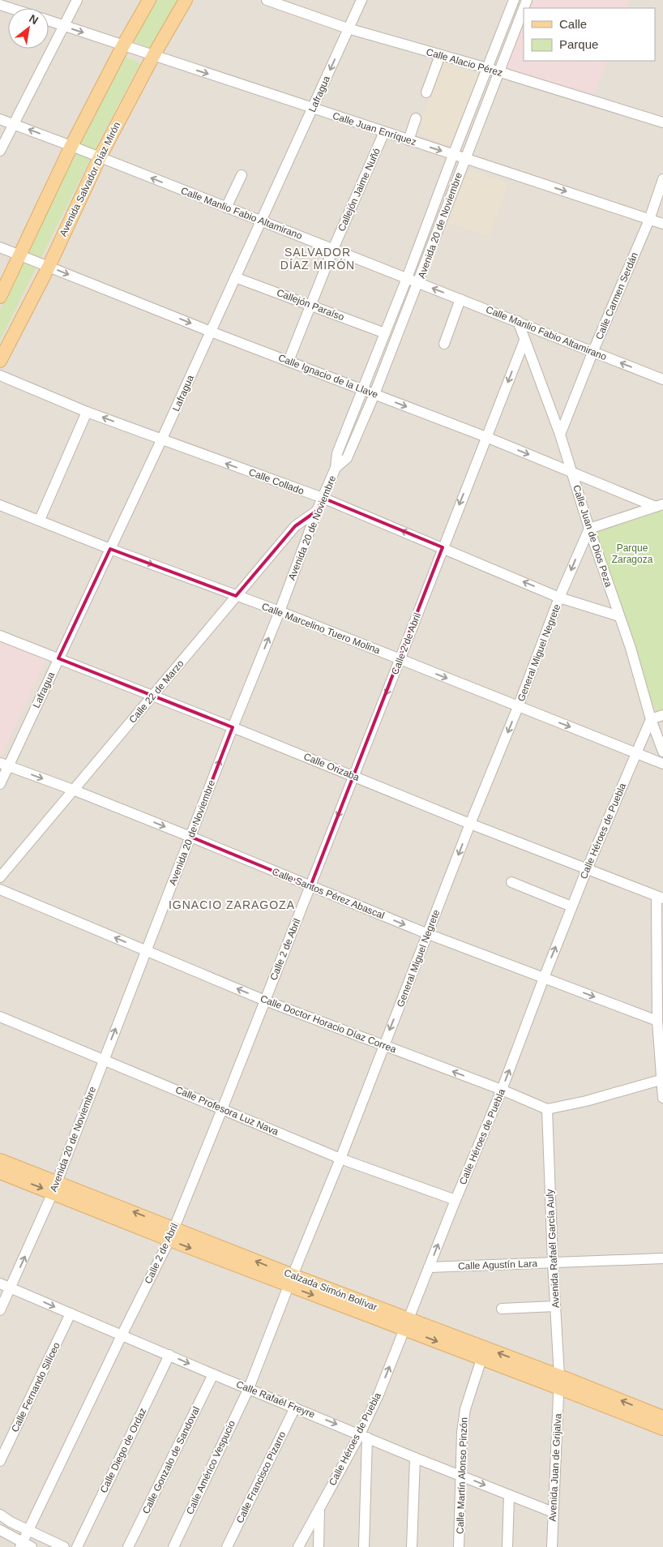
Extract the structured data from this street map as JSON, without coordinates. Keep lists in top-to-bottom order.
{
  "streets": {
    "main road": ["Avenida Salvador Díaz Mirón", "Calzada Simón Bolívar"],
    "street": [
      "Calle Alacio Pérez",
      "Lafragua",
      "Calle Juan Enríquez",
      "Callejón Jaime Nuñó",
      "Calle Manlio Fabio Altamirano",
      "Avenida 20 de Noviembre",
      "Calle Carmen Serdán",
      "Callejón Paraíso",
      "Calle Ignacio de la Llave",
      "Calle Collado",
      "Calle Juan de Dios Peza",
      "Calle Marcelino Tuero Molina",
      "Calle 2 de Abril",
      "General Miguel Negrete",
      "Calle 22 de Marzo",
      "Calle Orizaba",
      "Calle Héroes de Puebla",
      "Calle Santos Pérez Abascal",
      "Calle Doctor Horacio Díaz Correa",
      "Calle Profesora Luz Nava",
      "Avenida Rafaél García Auly",
      "Calle Agustín Lara",
      "Calle Fernando Silíceo",
      "Calle Rafaél Freyre",
      "Calle Diego de Ordaz",
      "Calle Gonzalo de Sandoval",
      "Calle Américo Vespucio",
      "Avenida Juan de Grijalva",
      "Calle Martín Alonso Pinzón",
      "Calle Francisco Pizarro"
    ]
  },
  "crossings": [
    ["Calle Alacio Pérez", "Lafragua"],
    ["Calle Alacio Pérez", "Avenida 20 de Noviembre"],
    ["Lafragua", "Calle Juan Enríquez"],
    ["Lafragua", "Calle Manlio Fabio Altamirano"],
    ["Lafragua", "Callejón Paraíso"],
    ["Lafragua", "Calle Ignacio de la Llave"],
    ["Lafragua", "Calle Collado"],
    ["Lafragua", "Calle Marcelino Tuero Molina"],
    ["Lafragua", "Calle Orizaba"],
    ["Lafragua", "Calle Santos Pérez Abascal"],
    ["Calle Juan Enríquez", "Avenida Salvador Díaz Mirón"],
    ["Calle Juan Enríquez", "Callejón Jaime Nuñó"],
    ["Calle Juan Enríquez", "Avenida 20 de Noviembre"],
    ["Calle Juan Enríquez", "Calle Carmen Serdán"],
    ["Avenida Salvador Díaz Mirón", "Calle Manlio Fabio Altamirano"],
    ["Avenida Salvador Díaz Mirón", "Calle Ignacio de la Llave"],
    ["Callejón Jaime Nuñó", "Calle Manlio Fabio Altamirano"],
    ["Callejón Jaime Nuñó", "Callejón Paraíso"],
    ["Callejón Jaime Nuñó", "Calle Ignacio de la Llave"],
    ["Calle Manlio Fabio Altamirano", "Avenida 20 de Noviembre"],
    ["Calle Manlio Fabio Altamirano", "Calle Carmen Serdán"],
    ["Calle Manlio Fabio Altamirano", "Calle Juan de Dios Peza"],
    ["Avenida 20 de Noviembre", "Callejón Paraíso"],
    ["Avenida 20 de Noviembre", "Calle Ignacio de la Llave"],
    ["Avenida 20 de Noviembre", "Calle Collado"],
    ["Avenida 20 de Noviembre", "Calle Marcelino Tuero Molina"],
    ["Avenida 20 de Noviembre", "Calle 22 de Marzo"],
    ["Avenida 20 de Noviembre", "Calle Orizaba"],
    ["Avenida 20 de Noviembre", "Calle Santos Pérez Abascal"],
    ["Avenida 20 de Noviembre", "Calle Doctor Horacio Díaz Correa"],
    ["Avenida 20 de Noviembre", "Calle Profesora Luz Nava"],
    ["Avenida 20 de Noviembre", "Calzada Simón Bolívar"],
    ["Avenida 20 de Noviembre", "Calle Rafaél Freyre"],
    ["Calle Carmen Serdán", "Calle Juan de Dios Peza"],
    ["Calle Ignacio de la Llave", "Calle Juan de Dios Peza"],
    ["Calle Ignacio de la Llave", "Calle 2 de Abril"],
    ["Calle Ignacio de la Llave", "General Miguel Negrete"],
    ["Calle Collado", "Calle Juan de Dios Peza"],
    ["Calle Collado", "Calle 2 de Abril"],
    ["Calle Collado", "General Miguel Negrete"],
    ["Calle Juan de Dios Peza", "Calle 2 de Abril"],
    ["Calle Juan de Dios Peza", "General Miguel Negrete"],
    ["Calle Juan de Dios Peza", "Calle Héroes de Puebla"],
    ["Calle Marcelino Tuero Molina", "Calle 2 de Abril"],
    ["Calle Marcelino Tuero Molina", "General Miguel Negrete"],
    ["Calle Marcelino Tuero Molina", "Calle 22 de Marzo"],
    ["Calle Marcelino Tuero Molina", "Calle Héroes de Puebla"],
    ["Calle 2 de Abril", "Calle Orizaba"],
    ["Calle 2 de Abril", "Calle Santos Pérez Abascal"],
    ["Calle 2 de Abril", "Calle Doctor Horacio Díaz Correa"],
    ["Calle 2 de Abril", "Calle Profesora Luz Nava"],
    ["Calle 2 de Abril", "Calzada Simón Bolívar"],
    ["Calle 2 de Abril", "Calle Rafaél Freyre"],
    ["General Miguel Negrete", "Calle Orizaba"],
    ["General Miguel Negrete", "Calle Santos Pérez Abascal"],
    ["General Miguel Negrete", "Calle Doctor Horacio Díaz Correa"],
    ["General Miguel Negrete", "Calle Profesora Luz Nava"],
    ["General Miguel Negrete", "Calzada Simón Bolívar"],
    ["General Miguel Negrete", "Calle Rafaél Freyre"],
    ["General Miguel Negrete", "Calle Américo Vespucio"],
    ["Calle 22 de Marzo", "Calle Orizaba"],
    ["Calle 22 de Marzo", "Calle Santos Pérez Abascal"],
    ["Calle Orizaba", "Calle Héroes de Puebla"],
    ["Calle Héroes de Puebla", "Calle Santos Pérez Abascal"],
    ["Calle Héroes de Puebla", "Calle Doctor Horacio Díaz Correa"],
    ["Calle Héroes de Puebla", "Calle Profesora Luz Nava"],
    ["Calle Héroes de Puebla", "Calle Agustín Lara"],
    ["Calle Héroes de Puebla", "Calzada Simón Bolívar"],
    ["Calle Héroes de Puebla", "Calle Rafaél Freyre"],
    ["Calle Doctor Horacio Díaz Correa", "Avenida Rafaél García Auly"],
    ["Avenida Rafaél García Auly", "Calle Agustín Lara"],
    ["Avenida Rafaél García Auly", "Calzada Simón Bolívar"],
    ["Avenida Rafaél García Auly", "Avenida Juan de Grijalva"],
    ["Calzada Simón Bolívar", "Avenida Juan de Grijalva"],
    ["Calzada Simón Bolívar", "Calle Martín Alonso Pinzón"],
    ["Calle Fernando Silíceo", "Calle Rafaél Freyre"],
    ["Calle Rafaél Freyre", "Calle Diego de Ordaz"],
    ["Calle Rafaél Freyre", "Calle Gonzalo de Sandoval"],
    ["Calle Rafaél Freyre", "Calle Américo Vespucio"],
    ["Calle Rafaél Freyre", "Avenida Juan de Grijalva"],
    ["Calle Rafaél Freyre", "Calle Martín Alonso Pinzón"],
    ["Calle Rafaél Freyre", "Calle Francisco Pizarro"]
  ],
  "one_way": [
    "Calle Juan Enríquez",
    "Calle Manlio Fabio Altamirano",
    "Calle Ignacio de la Llave",
    "Calle Collado",
    "Calle Marcelino Tuero Molina",
    "Calle 2 de Abril",
    "General Miguel Negrete",
    "Calle Héroes de Puebla",
    "Calle Santos Pérez Abascal",
    "Calle Doctor Horacio Díaz Correa",
    "Calle Rafaél Freyre"
  ],
  "districts": ["SALVADOR DÍAZ MIRÓN", "IGNACIO ZARAGOZA"],
  "parks": ["Parque Zaragoza"],
  "legend": ["Calle", "Parque"],
  "north": "top right"
}
